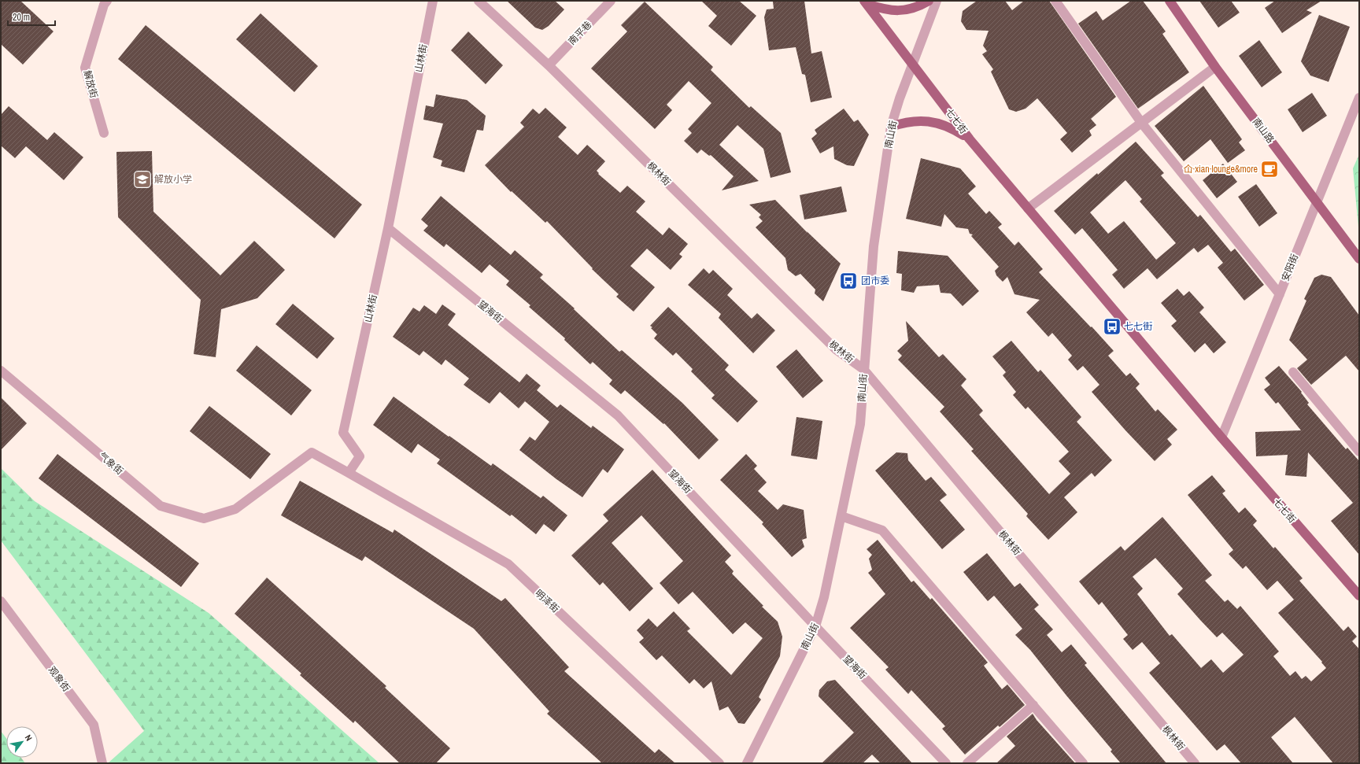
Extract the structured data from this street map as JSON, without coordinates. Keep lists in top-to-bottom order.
{
  "streets": {
    "main road": ["七七街", "南山路"],
    "street": [
      "南平巷",
      "山林街",
      "解放街",
      "南山街",
      "枫林街",
      "安阳街",
      "望海街",
      "气象街",
      "明泽街",
      "观象街"
    ]
  },
  "crossings": [
    ["南平巷", "枫林街"],
    ["山林街", "望海街"],
    ["山林街", "气象街"],
    ["山林街", "明泽街"],
    ["七七街", "南山街"],
    ["七七街", "安阳街"],
    ["南山路", "安阳街"],
    ["南山街", "枫林街"],
    ["南山街", "望海街"],
    ["气象街", "明泽街"]
  ],
  "places": {
    "cafe": ["仚·xian·lounge&more"],
    "school or university": ["解放小学"],
    "bus stop": ["团市委", "七七街"]
  },
  "scale_bar": "20 m",
  "north": "top right"
}
